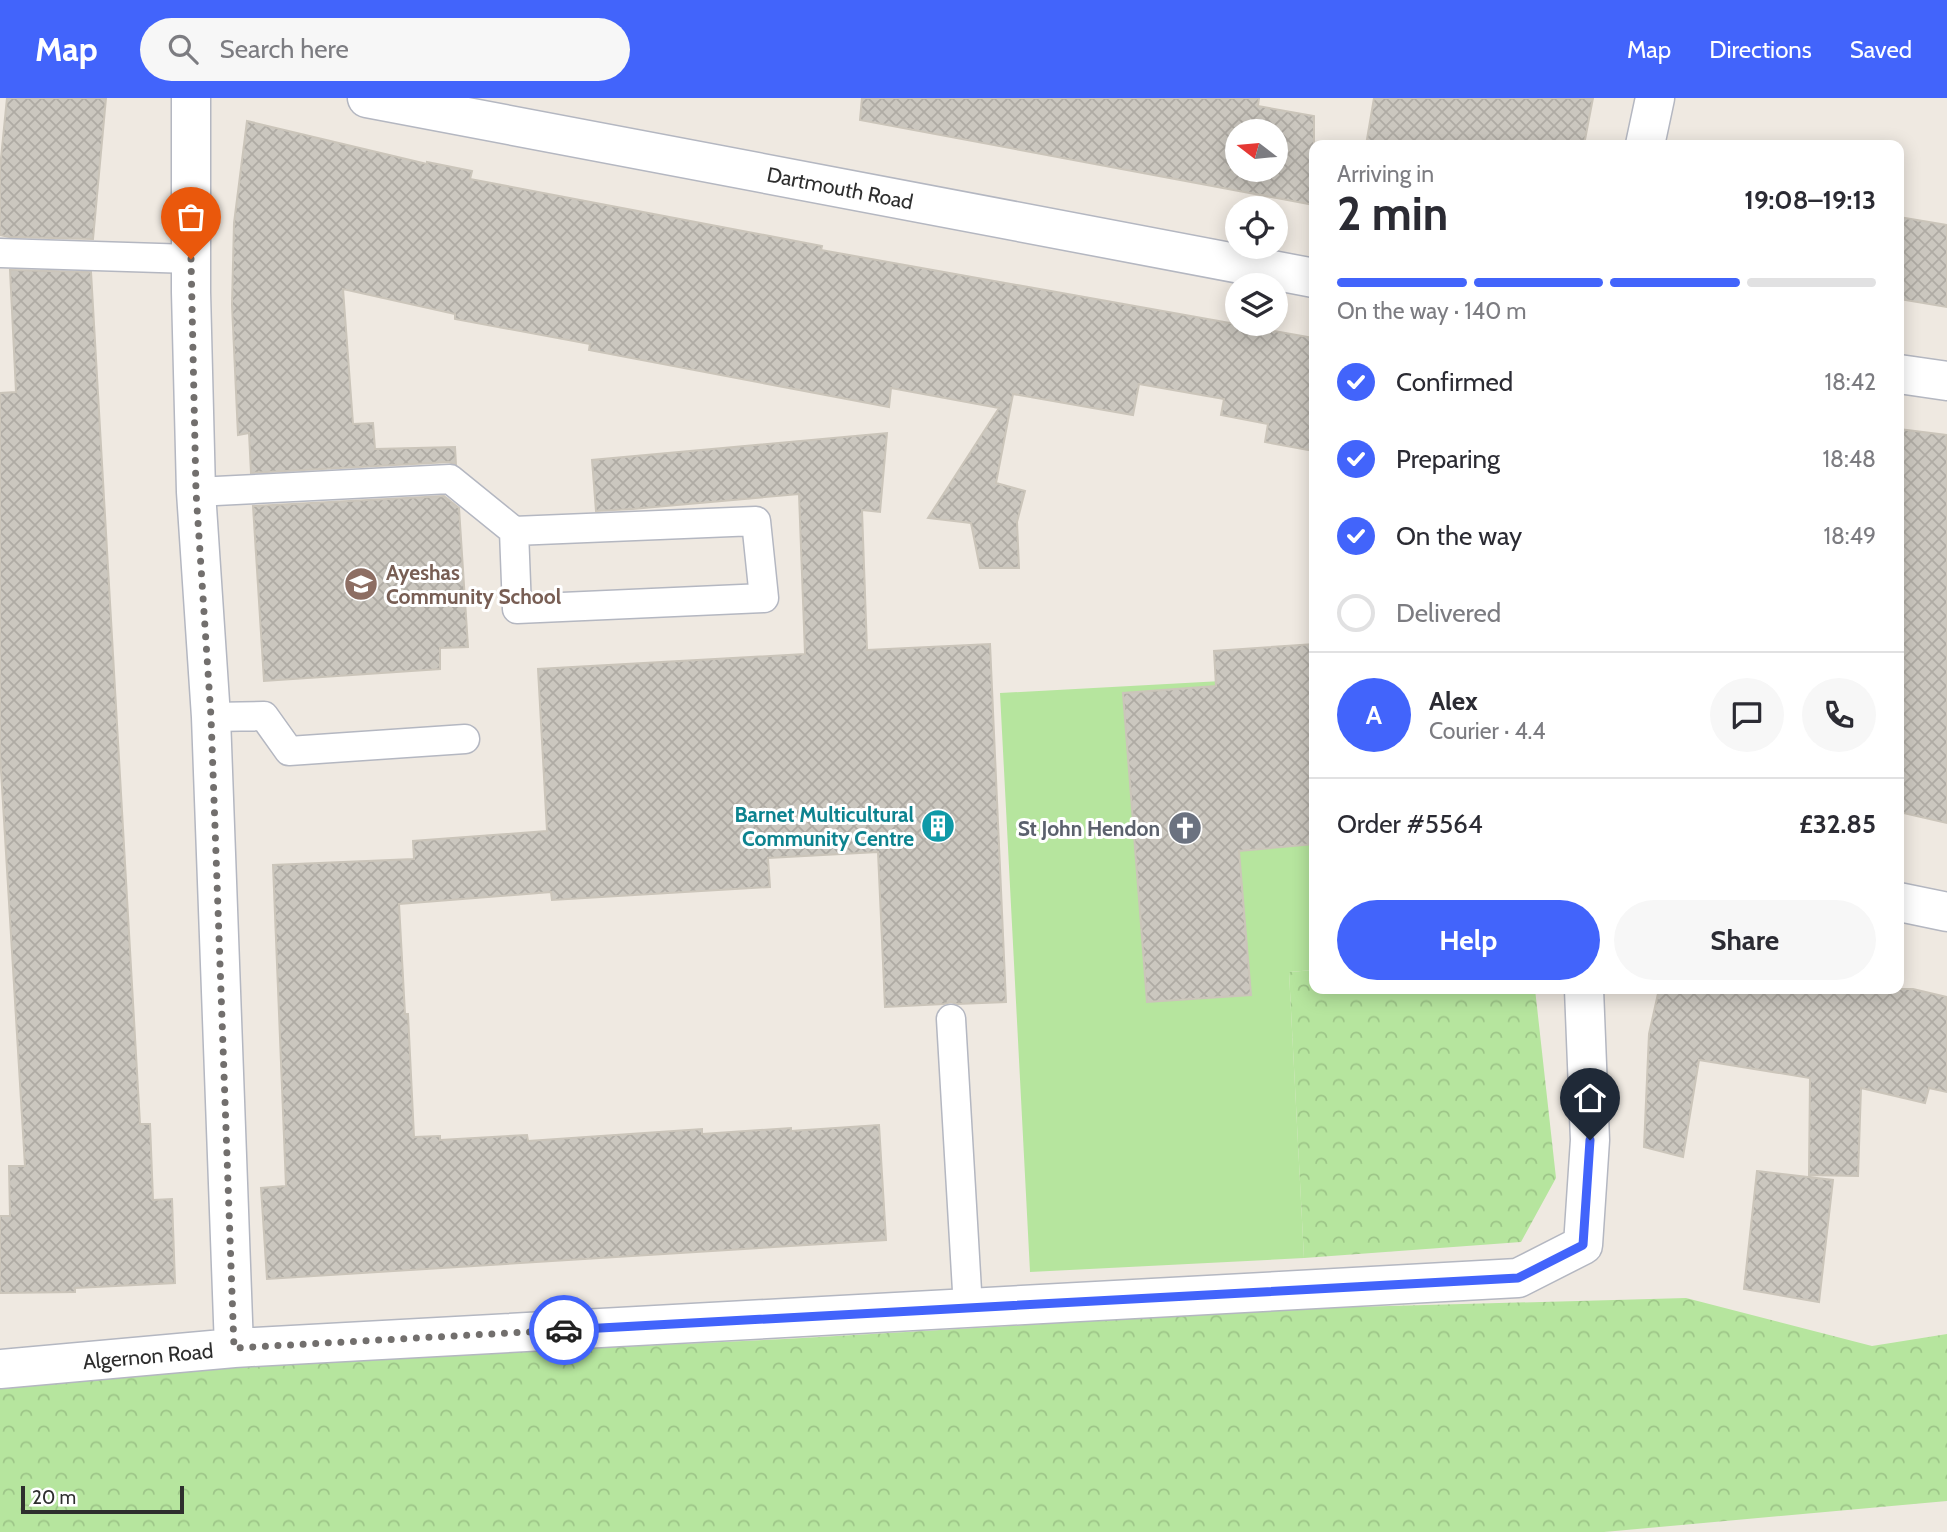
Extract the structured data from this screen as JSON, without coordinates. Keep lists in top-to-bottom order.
{
  "streets": {
    "street": ["Dartmouth Road", "Algernon Road"]
  },
  "places": {
    "school or university": ["Ayeshas Community School"],
    "building": ["Barnet Multicultural Community Centre"],
    "church": ["St John Hendon"]
  },
  "scale_bar": "20 m",
  "north": "left",
  "page": {
    "header": "Map",
    "search": "Search here",
    "nav": ["Map", "Directions", "Saved"],
    "heading": ["2 min", "Arriving in", "19:08–19:13"],
    "panel": [
      "Alex",
      "Courier · 4.4",
      "Order #5564",
      "£32.85"
    ],
    "bar": "On the way · 140 m",
    "list": [
      ["Confirmed", "18:42"],
      ["Preparing", "18:48"],
      ["On the way", "18:49"],
      "Delivered"
    ],
    "round": "A",
    "buttons": ["Help", "Share"],
    "scale": "20 m"
  }
}
